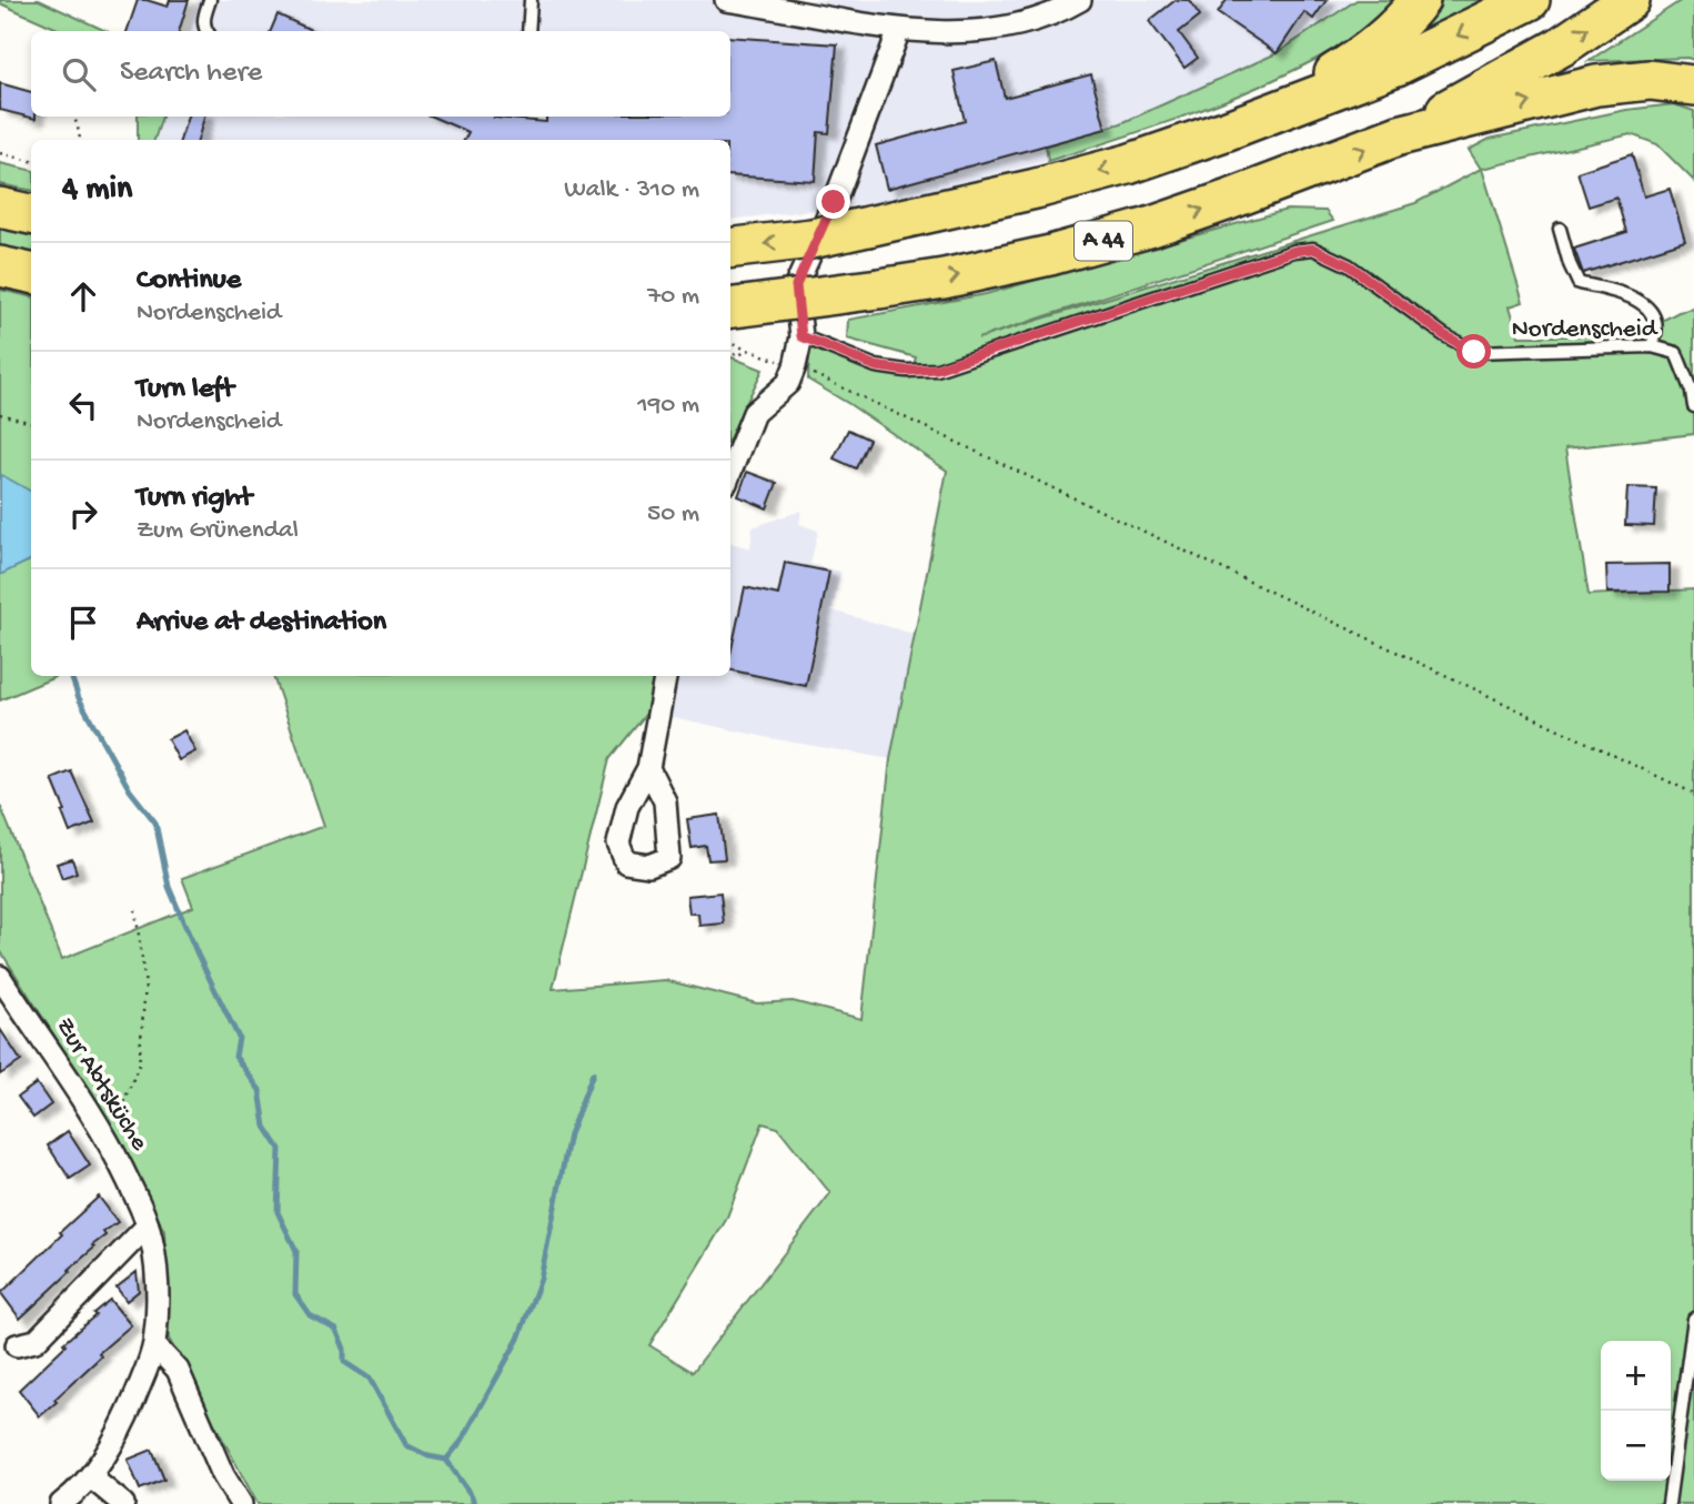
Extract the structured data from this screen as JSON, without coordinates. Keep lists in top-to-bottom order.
{
  "streets": {
    "highway": ["A 44"],
    "street": ["Zur Abtsküche"],
    "lane": ["Nordenscheid"]
  },
  "page": {
    "search": "Search here",
    "heading": ["4 min", "Walk · 310 m"],
    "list": [
      ["Continue", "Nordenscheid", "70 m"],
      ["Turn left", "Nordenscheid", "190 m"],
      ["Turn right", "Zum Grünendal", "50 m"],
      "Arrive at destination"
    ],
    "map_buttons": ["+", "−"]
  }
}
